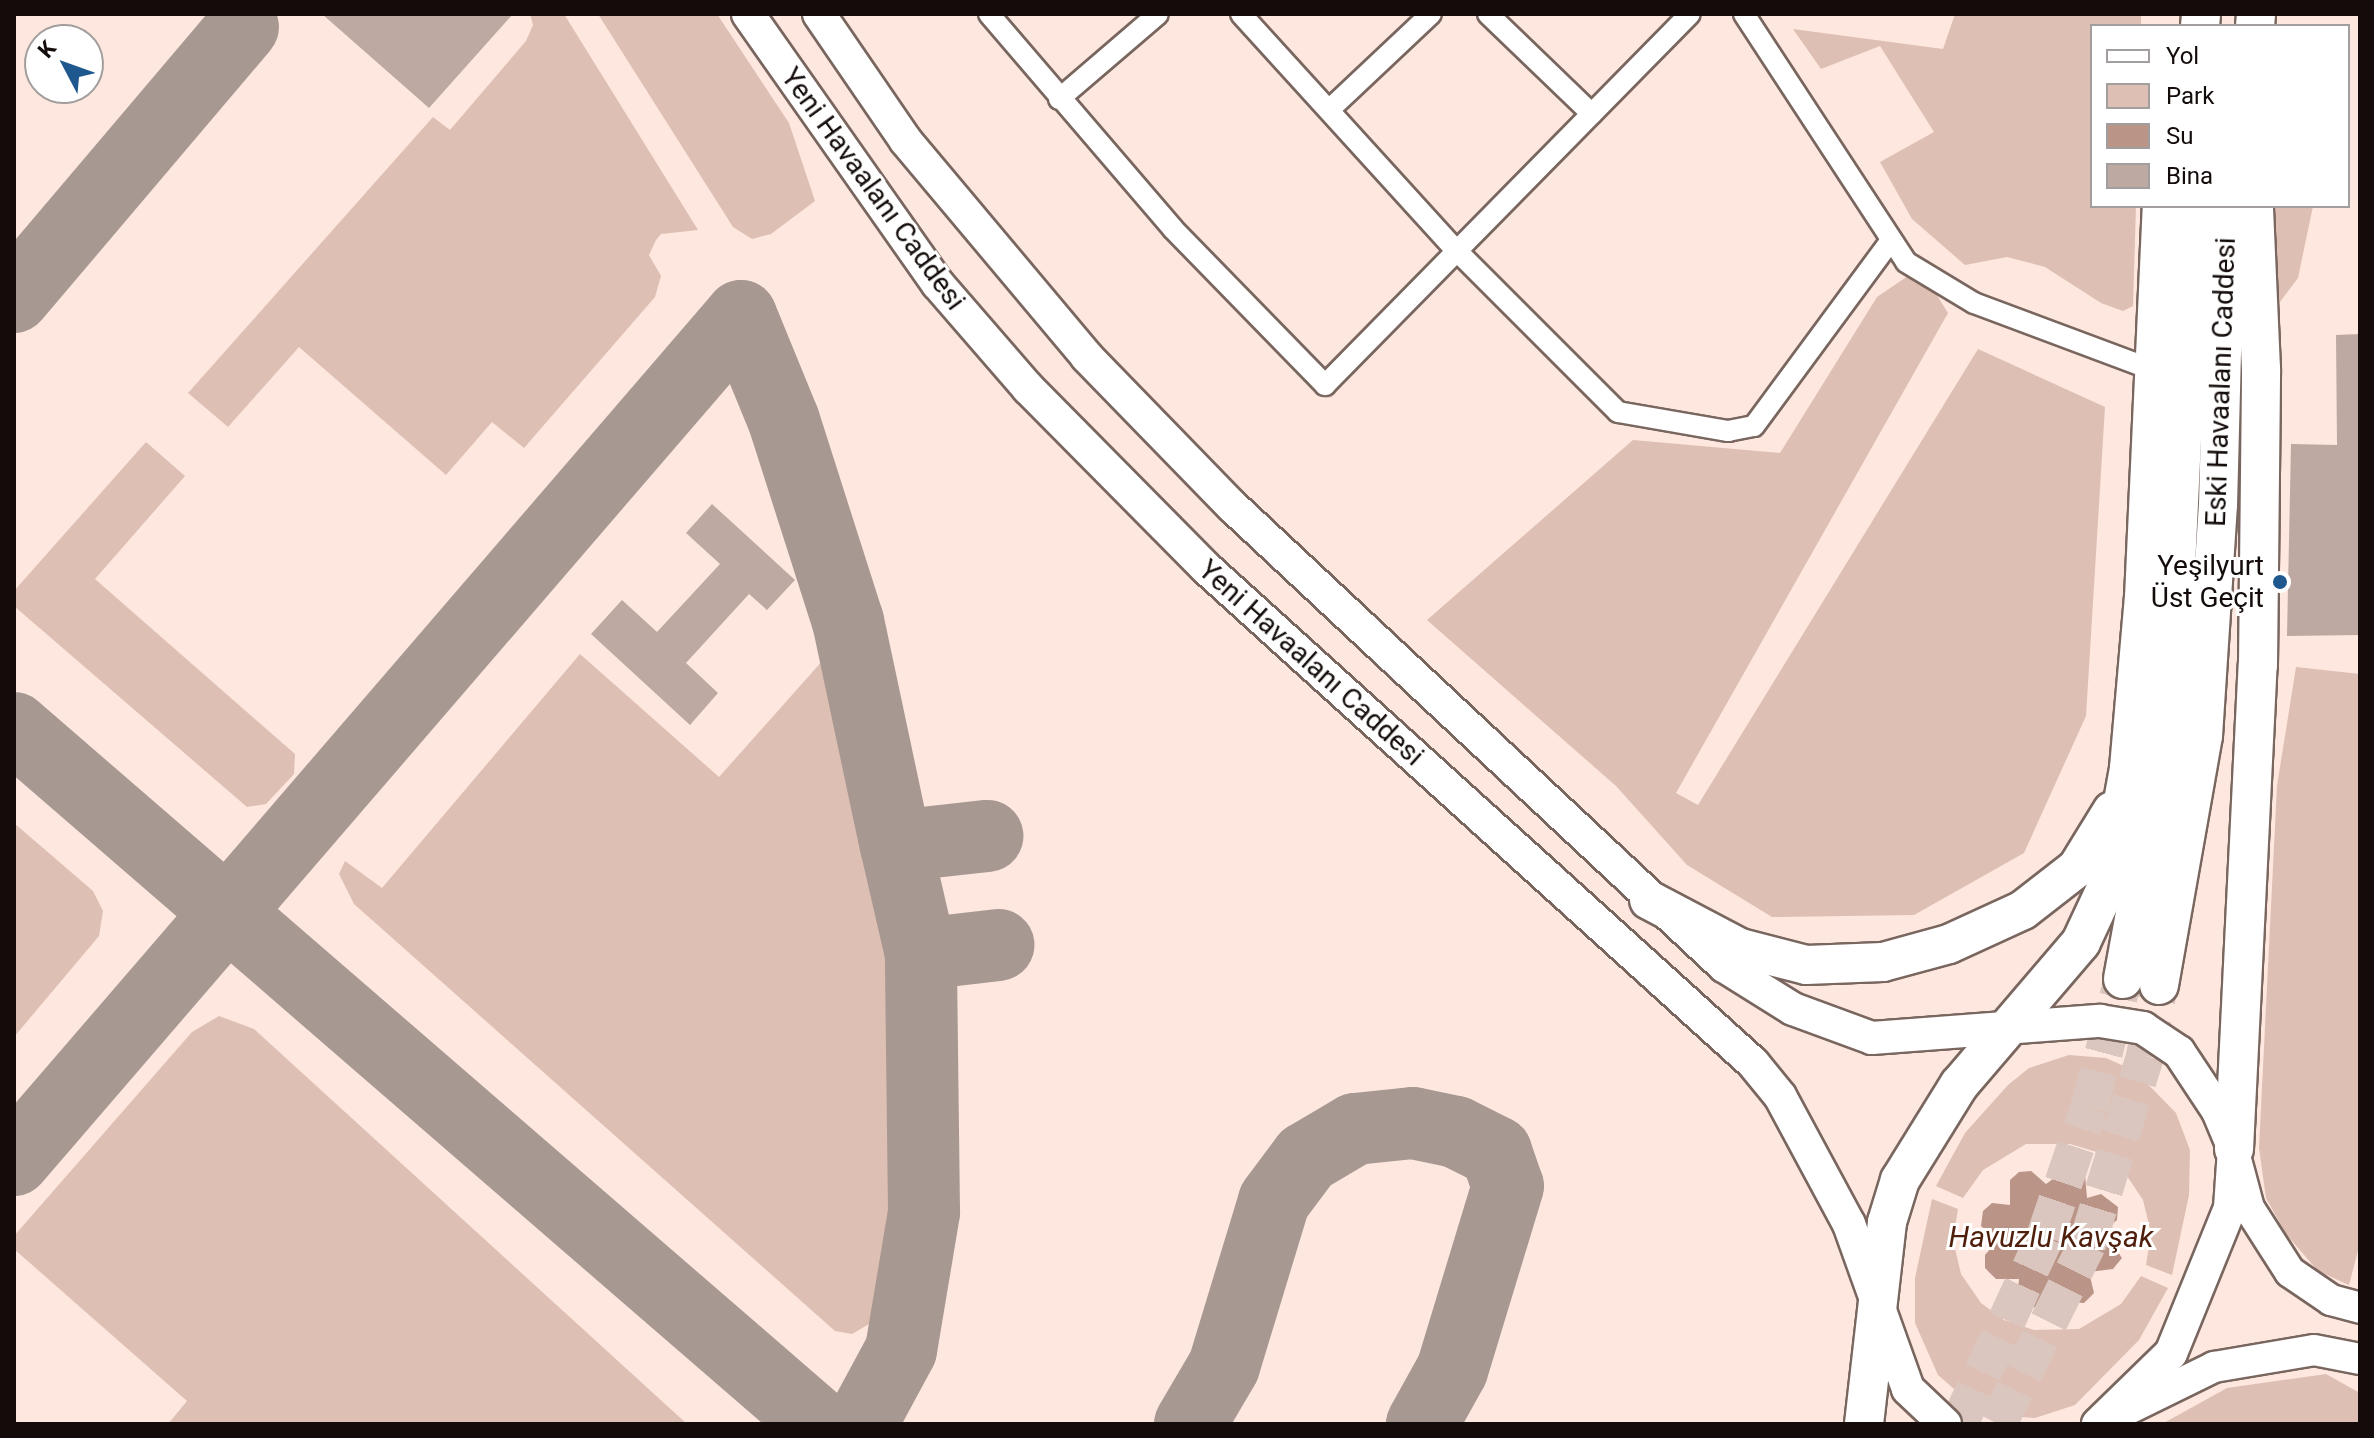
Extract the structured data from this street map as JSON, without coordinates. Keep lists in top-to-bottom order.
{
  "streets": {
    "highway": ["Eski Havaalanı Caddesi"],
    "main road": ["Yeni Havaalanı Caddesi"]
  },
  "water": ["Havuzlu Kavşak"],
  "places": ["Yeşilyurt Üst Geçit"],
  "legend": [
    "Yol",
    "Park",
    "Su",
    "Bina"
  ],
  "north": "top left"
}
